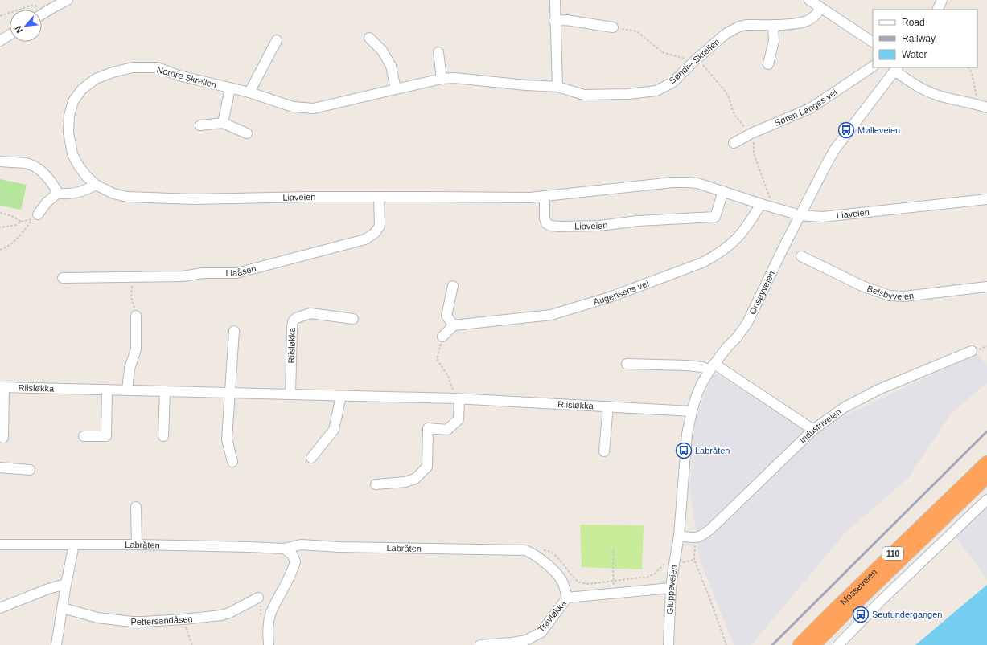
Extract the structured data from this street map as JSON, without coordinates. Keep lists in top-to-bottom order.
{
  "streets": {
    "highway": ["110", "Mosseveien"],
    "street": [
      "Søndre Skrellen",
      "Nordre Skrellen",
      "Søren Langes vei",
      "Liaveien",
      "Liaåsen",
      "Belsbyveien",
      "Augensens vei",
      "Onsøyveien",
      "Riisløkka",
      "Industriveien",
      "Labråten",
      "Gluppeveien",
      "Travløkka",
      "Pettersandåsen"
    ]
  },
  "crossings": [
    ["Søndre Skrellen", "Nordre Skrellen"],
    ["Nordre Skrellen", "Liaveien"],
    ["Liaveien", "Liaåsen"],
    ["Liaveien", "Augensens vei"],
    ["Liaveien", "Onsøyveien"],
    ["Onsøyveien", "Riisløkka"],
    ["Onsøyveien", "Gluppeveien"],
    ["Labråten", "Travløkka"],
    ["Gluppeveien", "Travløkka"]
  ],
  "places": {
    "bus stop": ["Mølleveien", "Labråten", "Seutundergangen"]
  },
  "legend": ["Road", "Railway", "Water"],
  "north": "bottom left"
}
